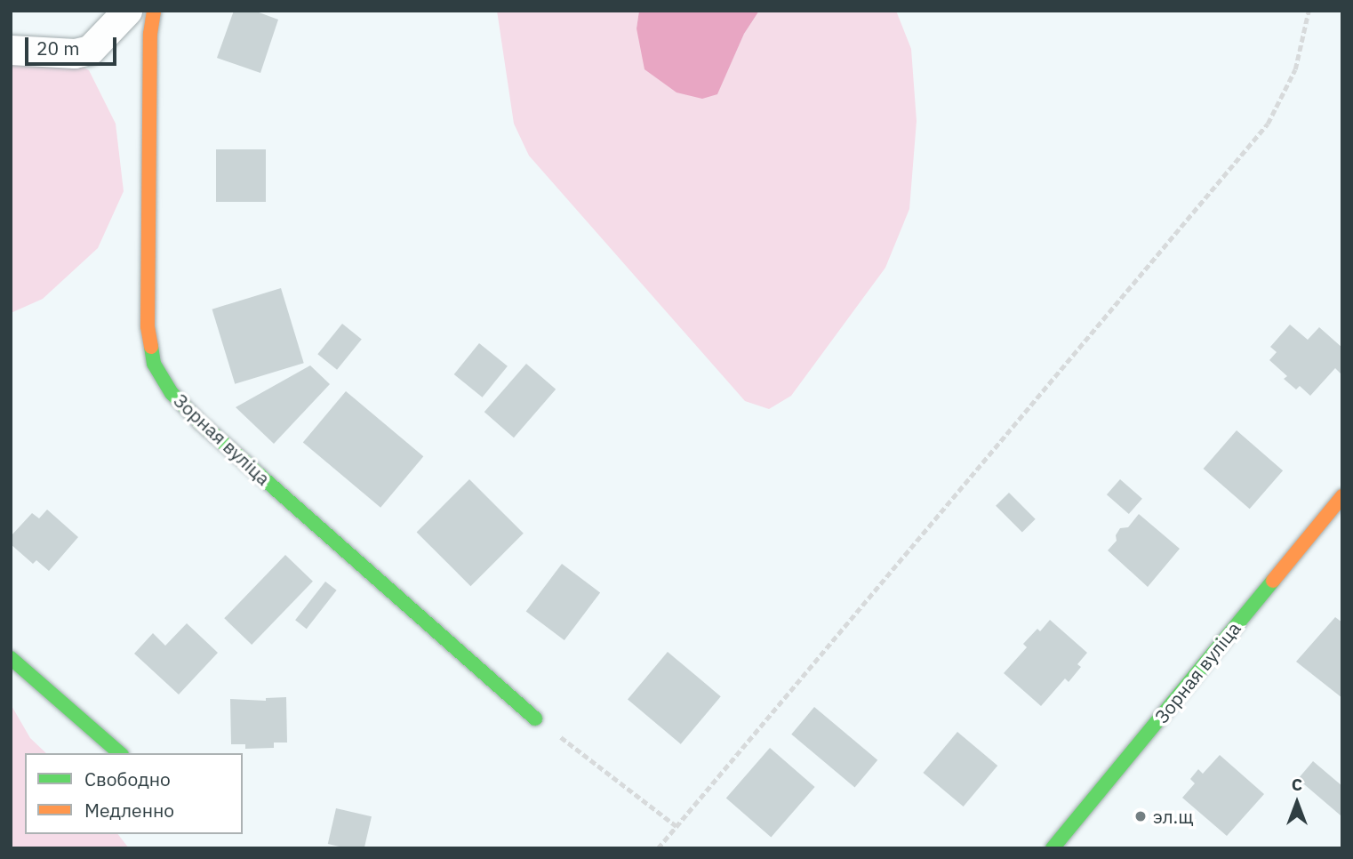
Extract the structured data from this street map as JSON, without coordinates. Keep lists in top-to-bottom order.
{
  "streets": {
    "street": ["Зорная вуліца"]
  },
  "places": ["эл.щ"],
  "legend": ["Свободно", "Медленно"],
  "scale_bar": "20 m",
  "north": "top"
}
